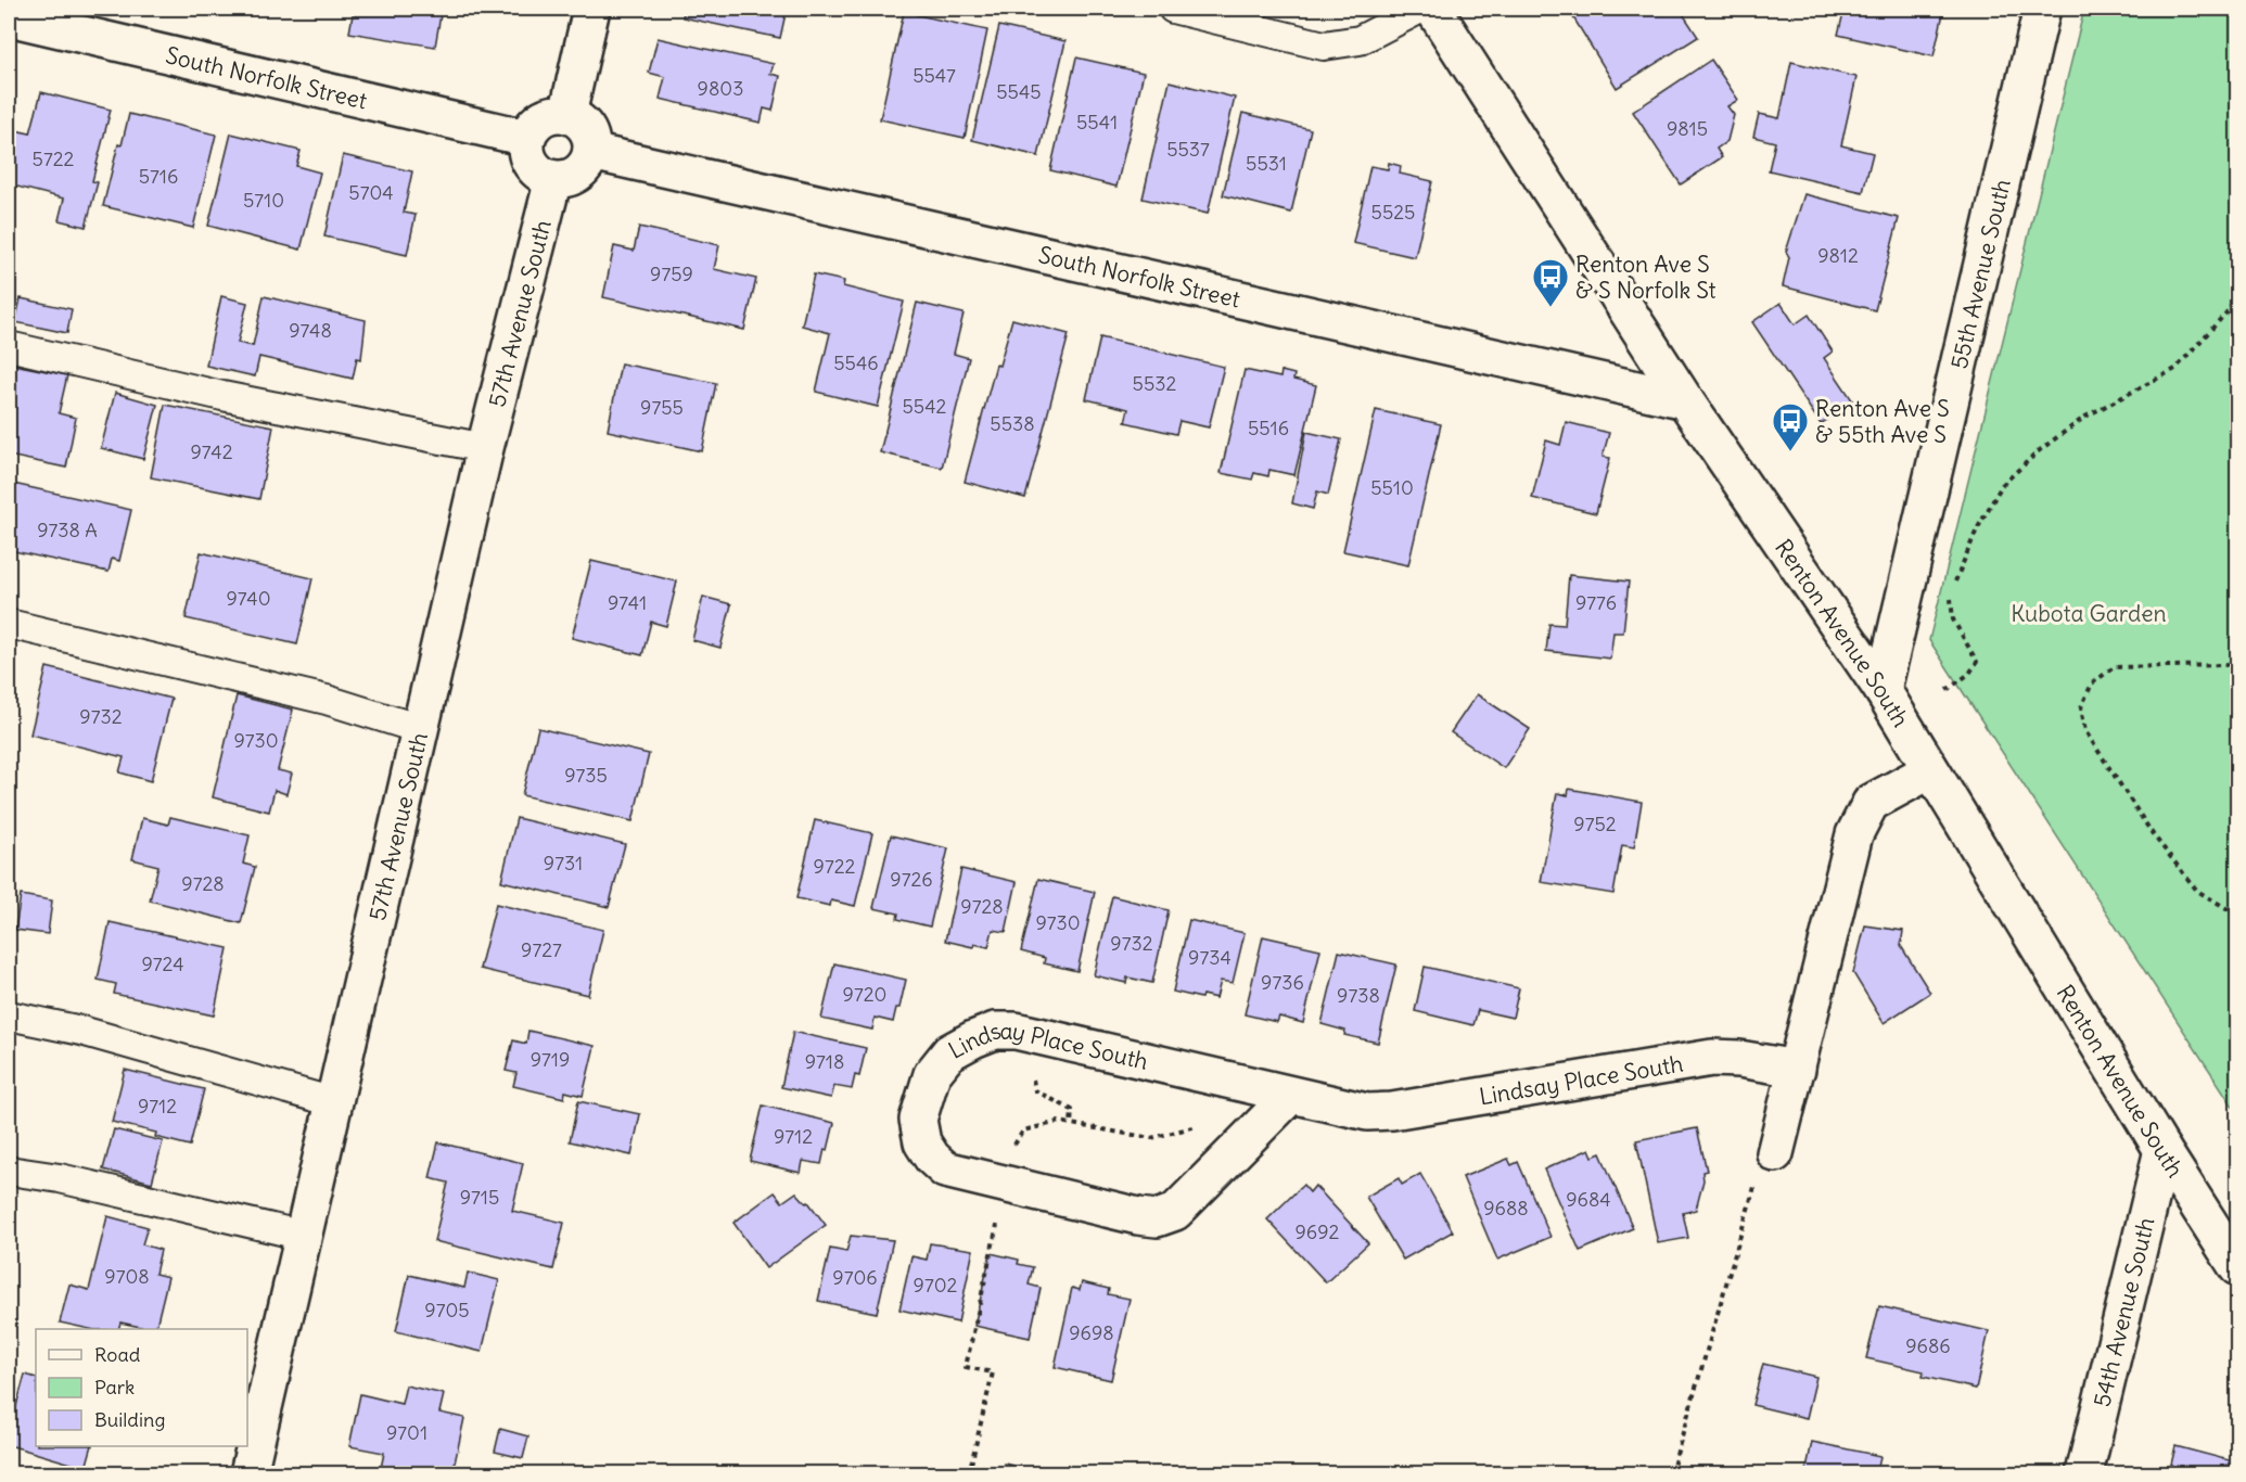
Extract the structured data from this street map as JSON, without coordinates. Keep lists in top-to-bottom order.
{
  "streets": {
    "street": [
      "South Norfolk Street",
      "55th Avenue South",
      "57th Avenue South",
      "Renton Avenue South",
      "Lindsay Place South",
      "54th Avenue South"
    ]
  },
  "crossings": [
    ["South Norfolk Street", "57th Avenue South"],
    ["South Norfolk Street", "Renton Avenue South"],
    ["55th Avenue South", "Renton Avenue South"],
    ["Renton Avenue South", "54th Avenue South"]
  ],
  "parks": ["Kubota Garden"],
  "places": {
    "bus stop": ["Renton Ave S & S Norfolk St", "Renton Ave S & 55th Ave S"]
  },
  "house_numbers": [
    "5547",
    "9803",
    "5545",
    "5541",
    "9815",
    "5537",
    "5722",
    "5531",
    "5716",
    "5704",
    "5710",
    "5525",
    "9812",
    "9759",
    "9748",
    "5546",
    "5532",
    "5542",
    "9755",
    "5538",
    "5516",
    "9742",
    "5510",
    "9738 A",
    "9740",
    "9741",
    "9776",
    "9732",
    "9730",
    "9735",
    "9752",
    "9731",
    "9722",
    "9726",
    "9728",
    "9728",
    "9730",
    "9732",
    "9727",
    "9734",
    "9724",
    "9736",
    "9720",
    "9738",
    "9719",
    "9718",
    "9712",
    "9712",
    "9715",
    "9684",
    "9688",
    "9692",
    "9708",
    "9706",
    "9702",
    "9705",
    "9698",
    "9686",
    "9701"
  ],
  "legend": ["Road", "Park", "Building"]
}
